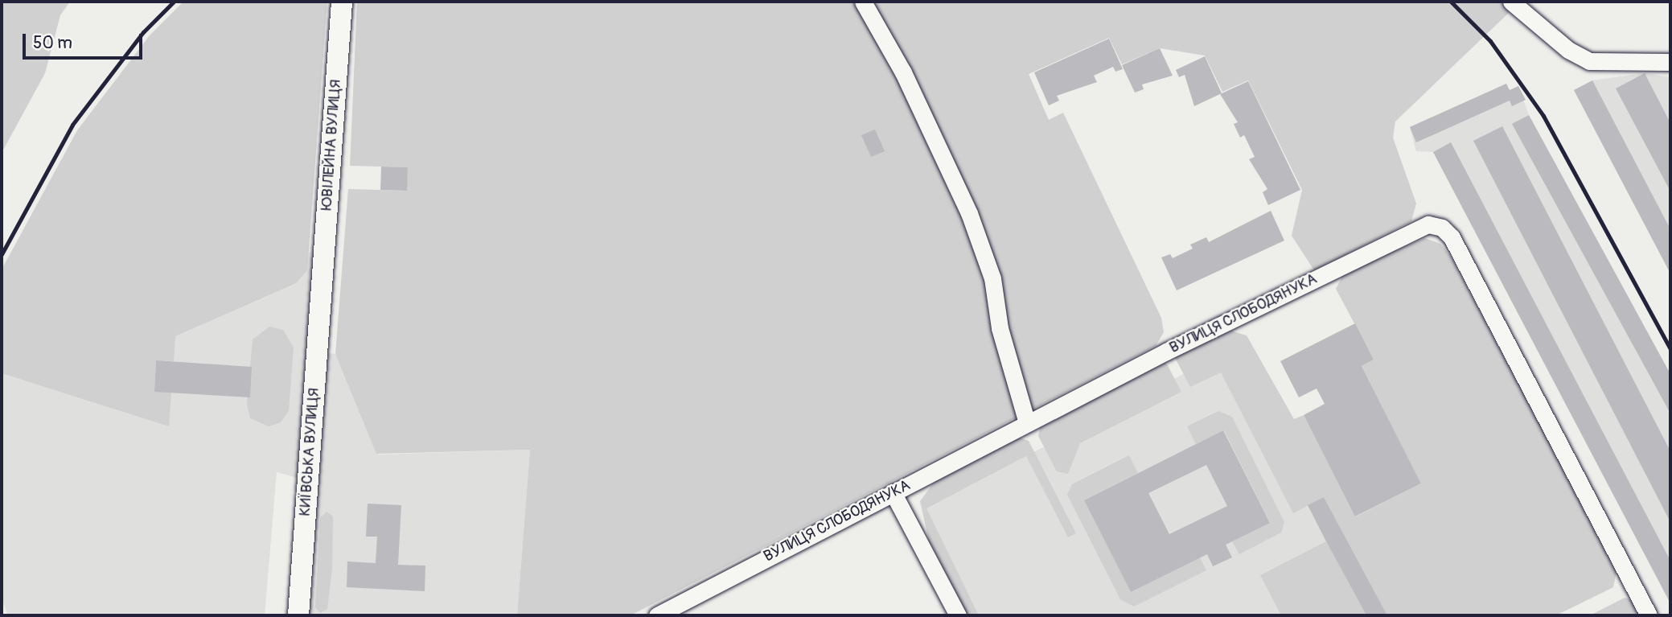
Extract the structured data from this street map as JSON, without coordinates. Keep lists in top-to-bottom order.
{
  "streets": {
    "main road": ["ЮВІЛЕЙНА ВУЛИЦЯ", "КИЇВСЬКА ВУЛИЦЯ"],
    "street": ["ВУЛИЦЯ СЛОБОДЯНУКА"]
  },
  "crossings": [
    ["ЮВІЛЕЙНА ВУЛИЦЯ", "КИЇВСЬКА ВУЛИЦЯ"]
  ],
  "scale_bar": "50 m"
}
